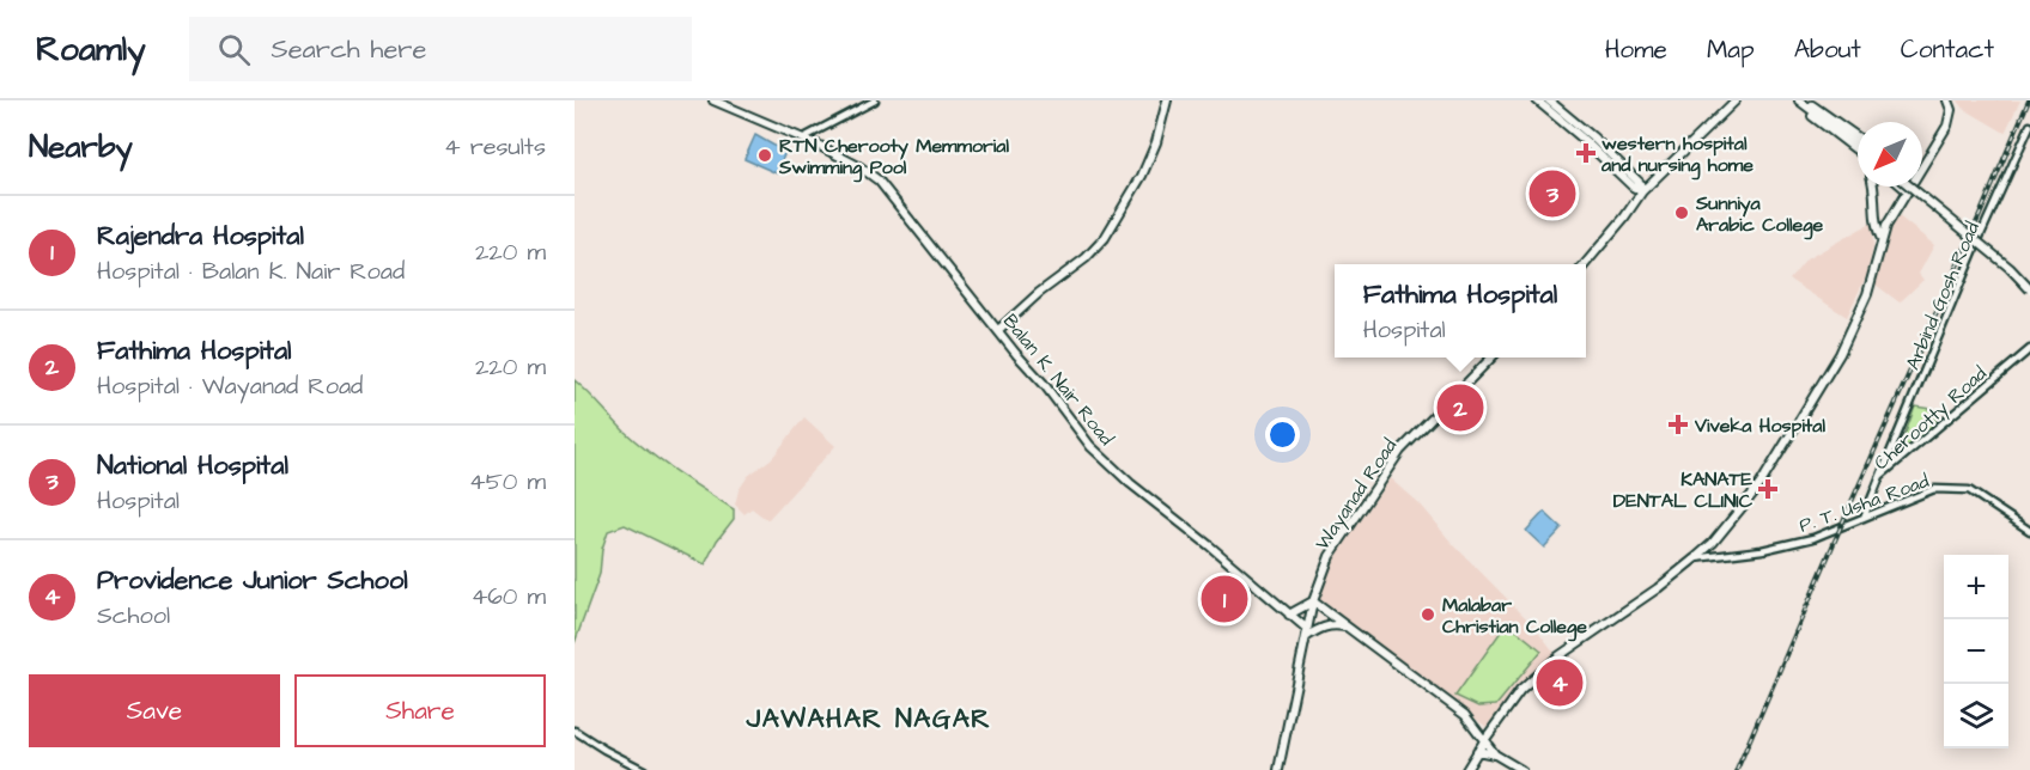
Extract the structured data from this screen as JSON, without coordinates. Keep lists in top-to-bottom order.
{
  "streets": {
    "main road": ["Balan K. Nair Road", "Wayanad Road"],
    "street": ["Arbind Gosh Road", "Cherootty Road", "P. T. Usha Road"]
  },
  "crossings": [
    ["Arbind Gosh Road", "Cherootty Road"],
    ["Balan K. Nair Road", "Wayanad Road"],
    ["Cherootty Road", "P. T. Usha Road"]
  ],
  "districts": ["JAWAHAR NAGAR"],
  "places": {
    "health": ["western hospital and nursing home", "Viveka Hospital", "KANATE DENTAL CLINIC"],
    "other": ["RTN Cherooty Memmorial Swimming Pool", "Sunniya Arabic College", "Malabar Christian College"]
  },
  "north": "bottom left",
  "page": {
    "header": "Roamly",
    "search": "Search here",
    "nav": [
      "Home",
      "Map",
      "About",
      "Contact"
    ],
    "heading": ["Nearby", "4 results"],
    "pins": [
      "3",
      "2",
      "1",
      "4"
    ],
    "list": [
      {
        "mark": "1",
        "name": "Rajendra Hospital",
        "note": "Hospital · Balan K. Nair Road",
        "value": "220 m"
      },
      {
        "mark": "2",
        "name": "Fathima Hospital",
        "note": "Hospital · Wayanad Road",
        "value": "220 m"
      },
      {
        "mark": "3",
        "name": "National Hospital",
        "note": "Hospital",
        "value": "450 m"
      },
      {
        "mark": "4",
        "name": "Providence Junior School",
        "note": "School",
        "value": "460 m"
      }
    ],
    "popup": ["Fathima Hospital", "Hospital"],
    "map_buttons": ["+", "−"],
    "buttons": ["Save", "Share"]
  }
}
